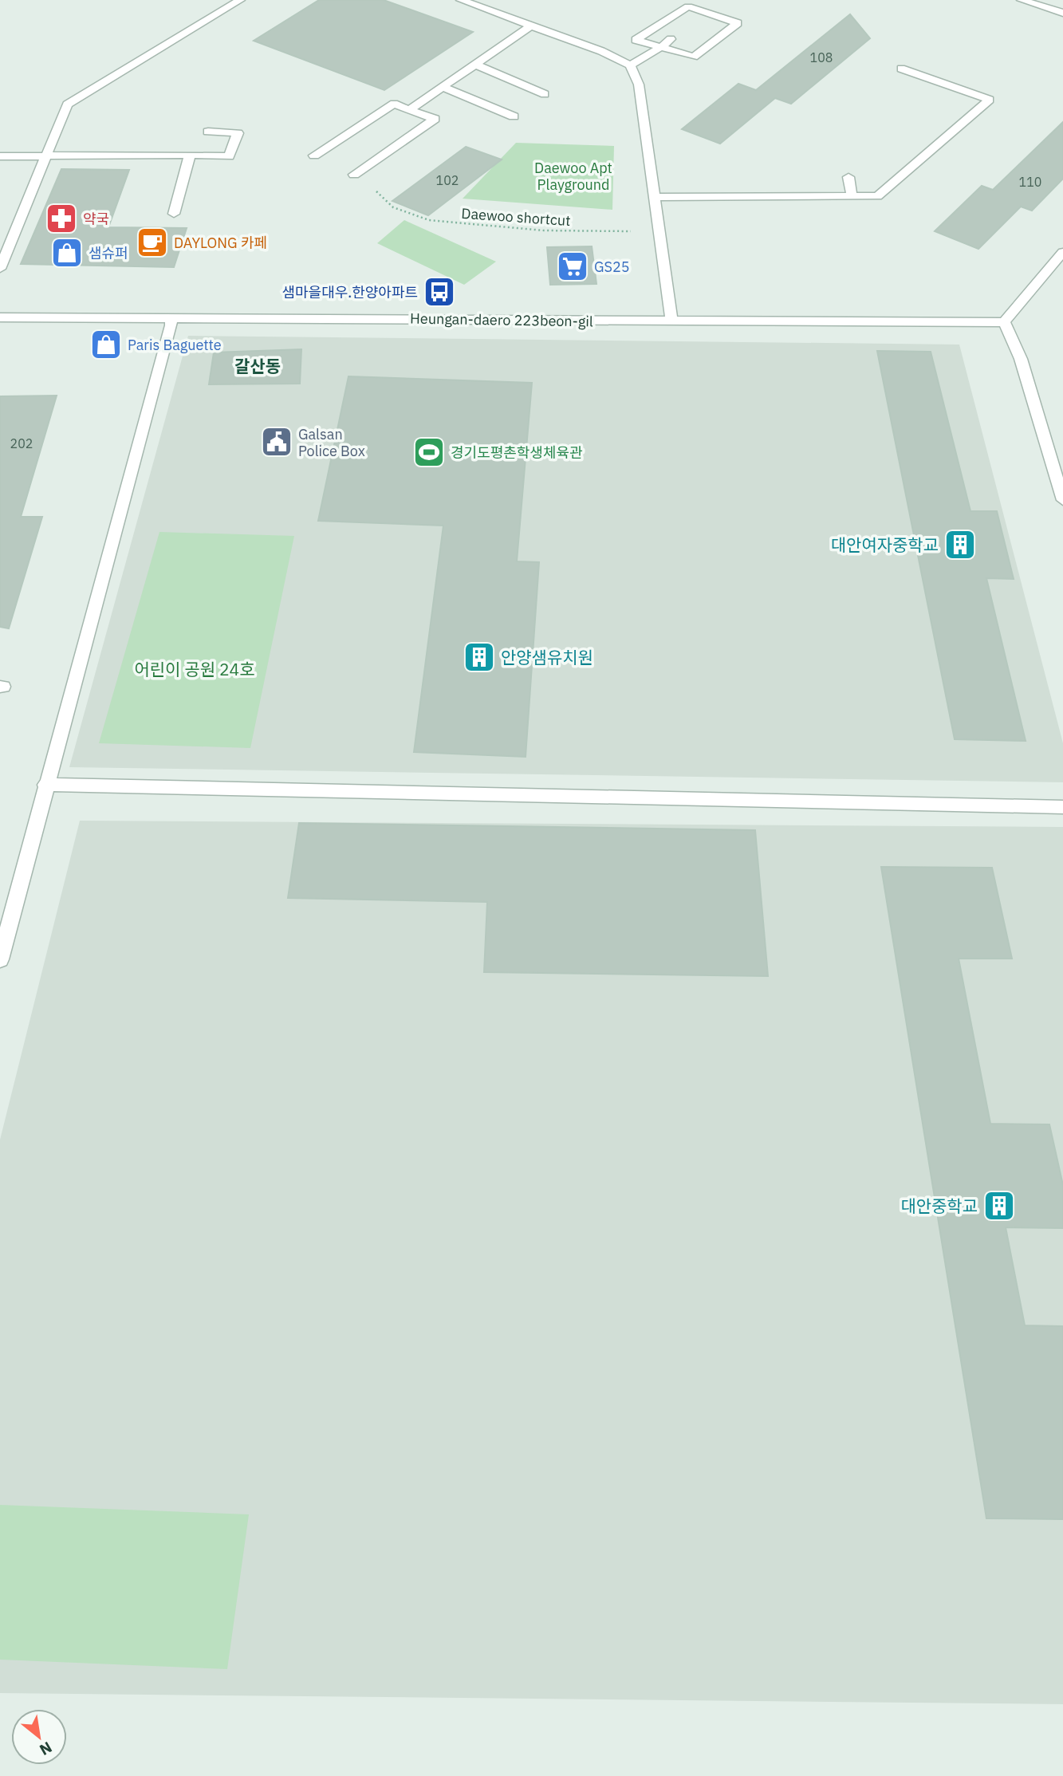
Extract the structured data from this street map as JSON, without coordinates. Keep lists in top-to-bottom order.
{
  "streets": {
    "street": ["Heungan-daero 223beon-gil"],
    "path": ["Daewoo shortcut"]
  },
  "districts": ["갈산동"],
  "parks": ["Daewoo Apt Playground", "어린이 공원 24호"],
  "places": {
    "pharmacy": ["약국"],
    "cafe": ["DAYLONG 카페"],
    "shop": ["샘슈퍼", "Paris Baguette"],
    "supermarket": ["GS25"],
    "bus stop": ["샘마을대우.한양아파트"],
    "public building": ["Galsan Police Box"],
    "sports": ["경기도평촌학생체육관"],
    "building": ["대안여자중학교", "안양샘유치원", "대안중학교"]
  },
  "house_numbers": [
    "108",
    "102",
    "110",
    "202"
  ],
  "north": "bottom right"
}
